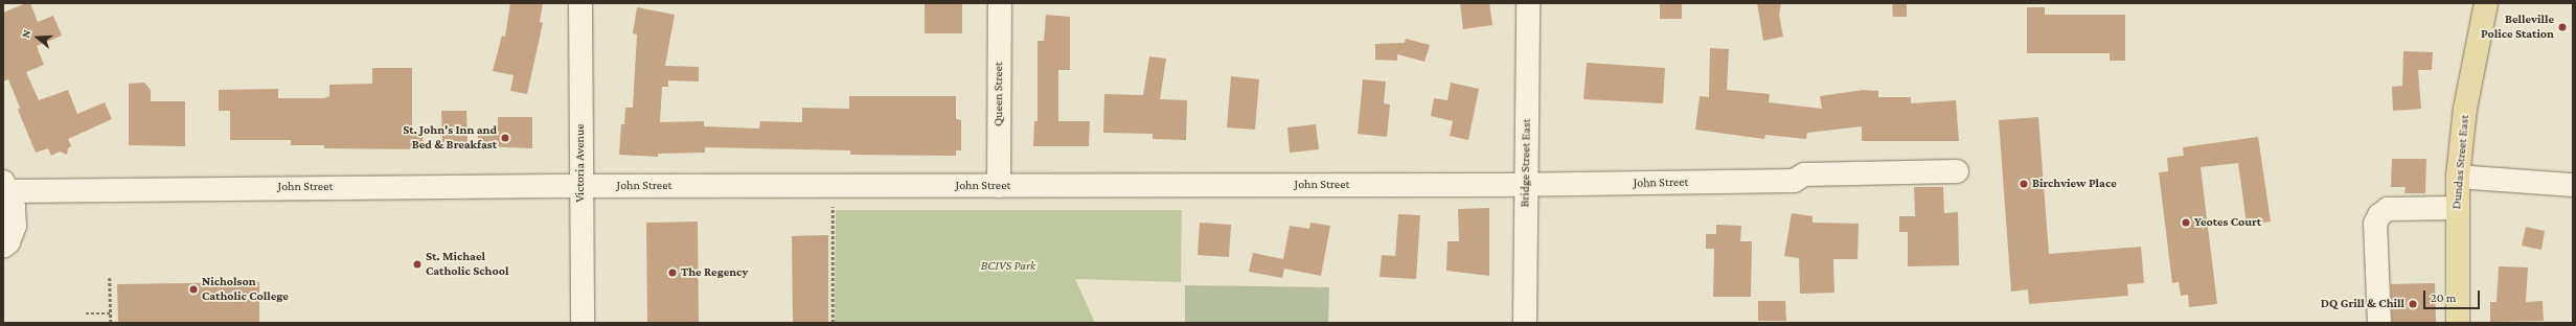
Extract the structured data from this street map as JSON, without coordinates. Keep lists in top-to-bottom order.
{
  "streets": {
    "main road": ["Dundas Street East"],
    "street": [
      "Queen Street",
      "Victoria Avenue",
      "Bridge Street East",
      "John Street"
    ]
  },
  "crossings": [
    ["Queen Street", "John Street"],
    ["Victoria Avenue", "John Street"],
    ["Bridge Street East", "John Street"]
  ],
  "parks": ["BCIVS Park"],
  "places": [
    "Belleville Police Station",
    "St. John's Inn and Bed & Breakfast",
    "Birchview Place",
    "Yeotes Court",
    "St. Michael Catholic School",
    "The Regency",
    "Nicholson Catholic College",
    "DQ Grill & Chill"
  ],
  "scale_bar": "20 m",
  "north": "left"
}
